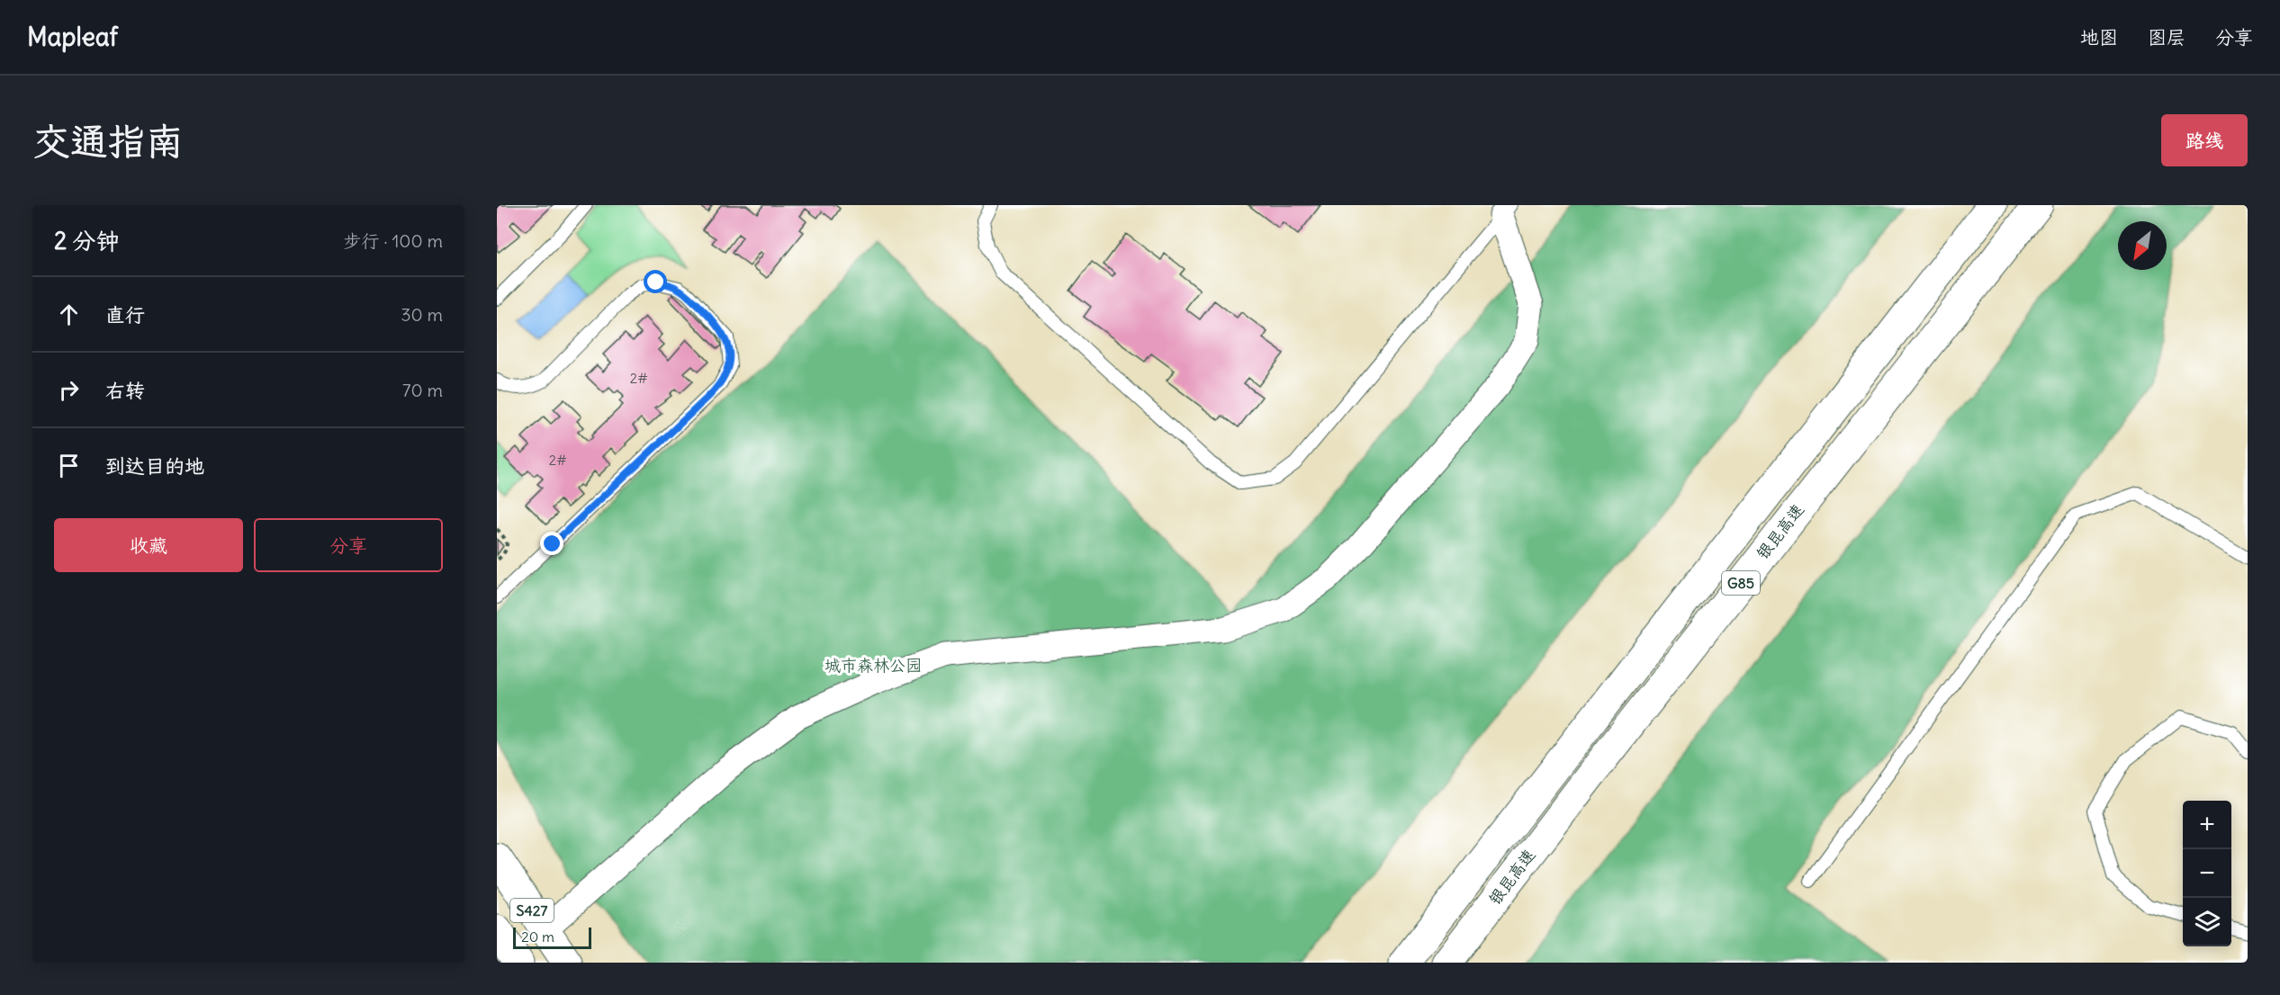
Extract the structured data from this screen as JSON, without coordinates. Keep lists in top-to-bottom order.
{
  "streets": {
    "main road": ["银昆高速", "G85", "S427"]
  },
  "parks": ["城市森林公园"],
  "house_numbers": ["2#", "2#"],
  "scale_bar": "20 m",
  "north": "bottom left",
  "page": {
    "header": "Mapleaf",
    "nav": ["地图", "图层", "分享"],
    "buttons": [
      "路线",
      ["收藏", "分享"]
    ],
    "title": "交通指南",
    "heading": ["2 分钟", "步行 · 100 m"],
    "list": [
      ["直行", "30 m"],
      ["右转", "70 m"],
      "到达目的地"
    ],
    "map_buttons": ["+", "−"],
    "scale": "20 m"
  }
}
